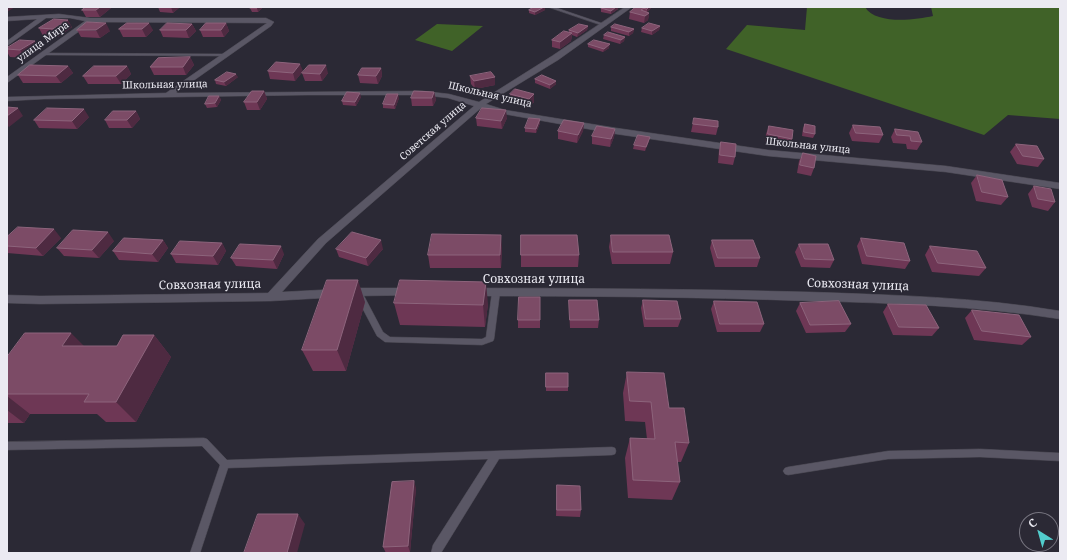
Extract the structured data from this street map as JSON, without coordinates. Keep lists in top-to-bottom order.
{
  "streets": {
    "street": [
      "улица Мира",
      "Школьная улица",
      "Советская улица",
      "Совхозная улица"
    ]
  },
  "crossings": [
    ["Школьная улица", "Советская улица"],
    ["Советская улица", "Совхозная улица"]
  ],
  "north": "top left"
}
